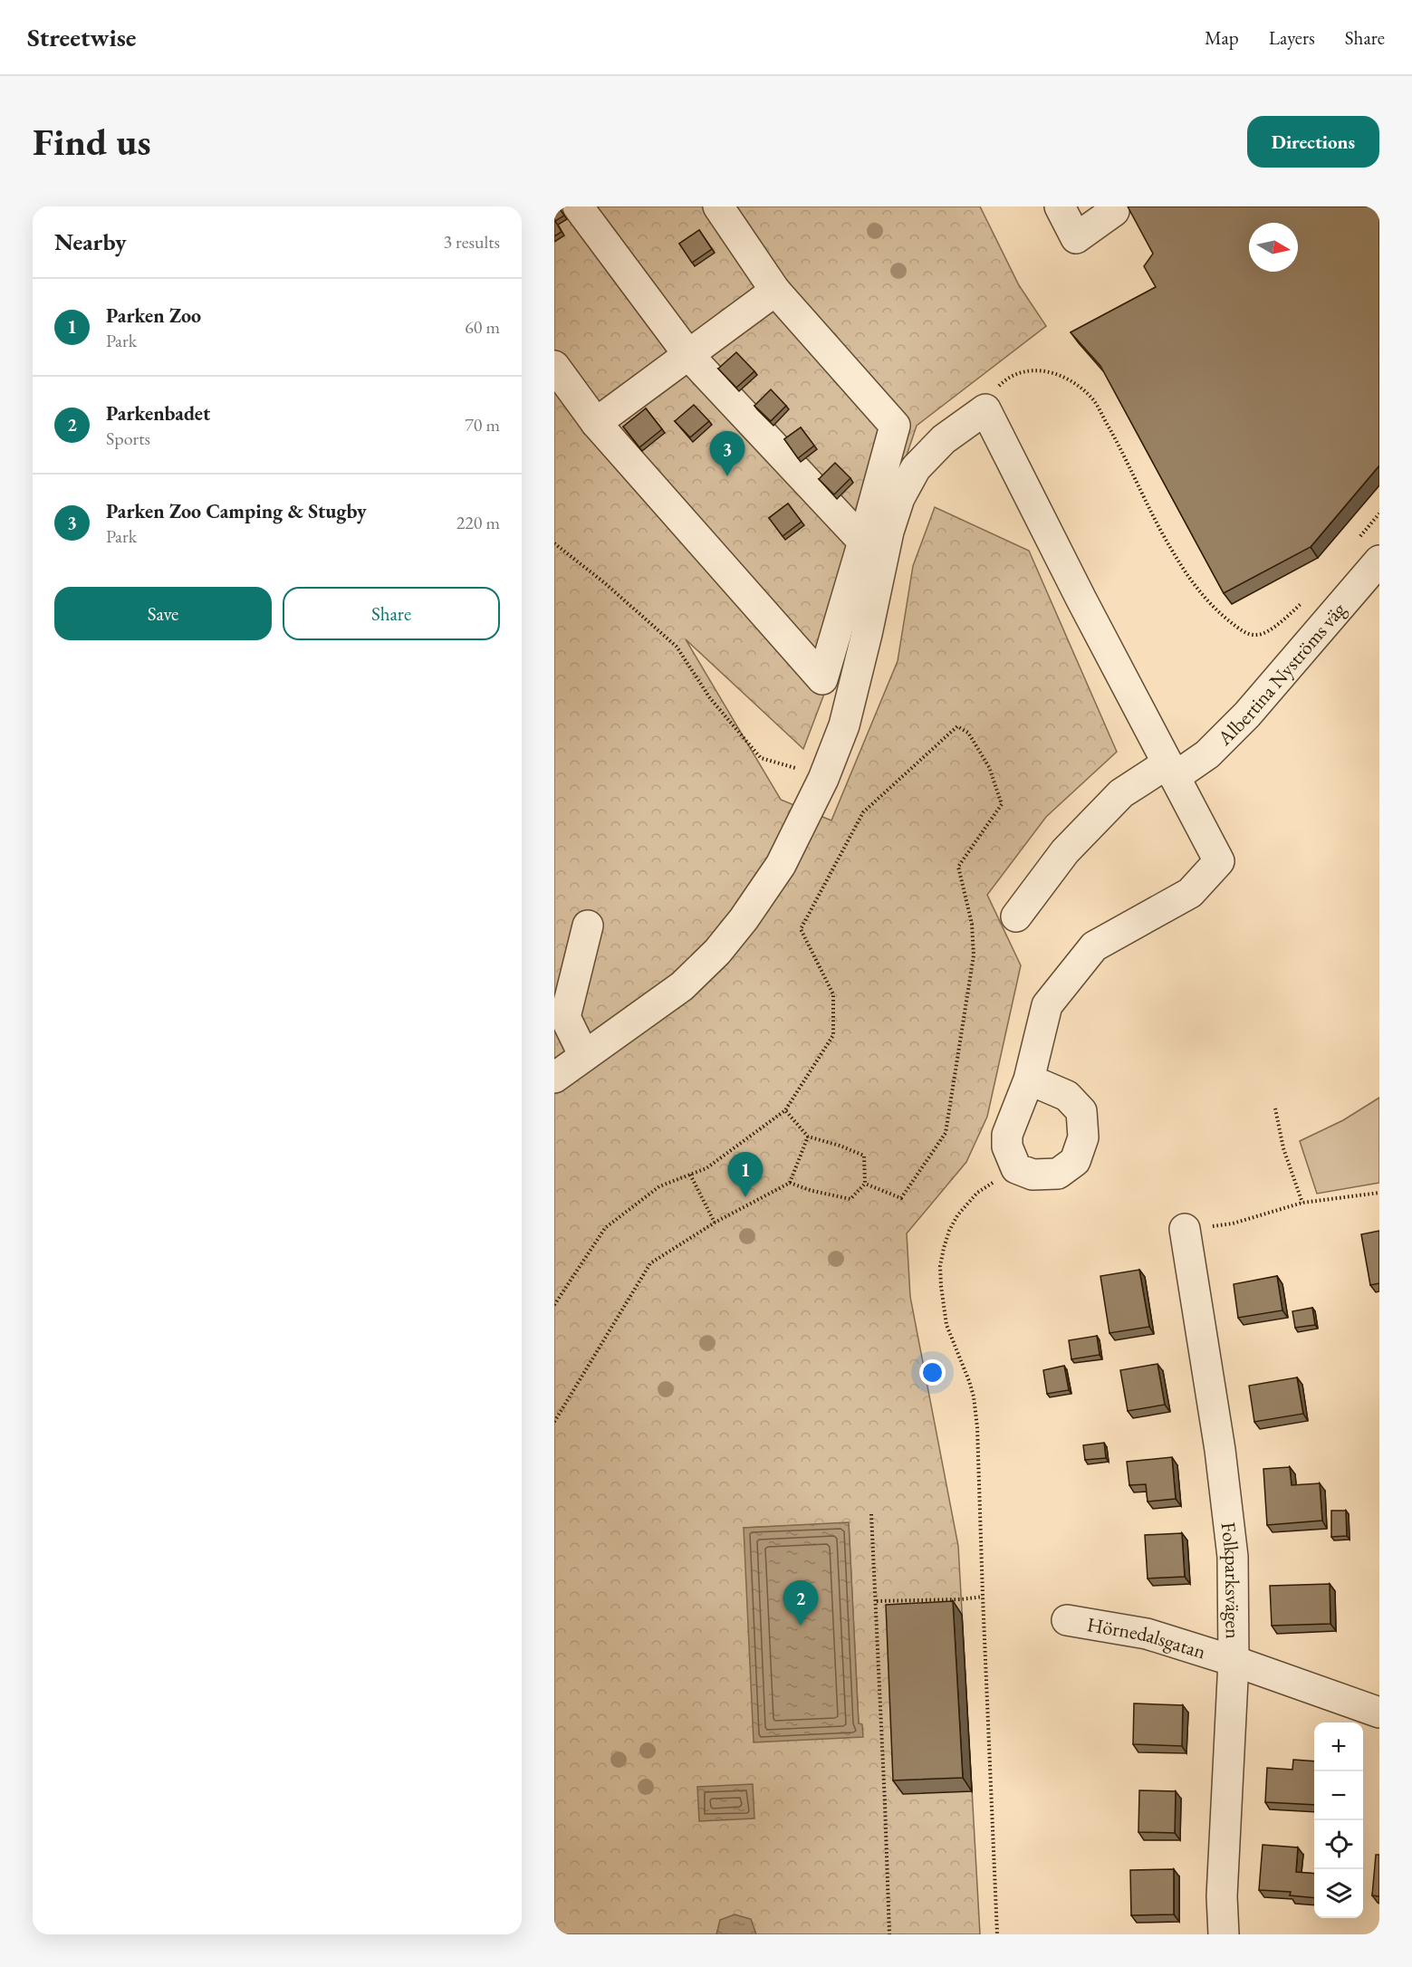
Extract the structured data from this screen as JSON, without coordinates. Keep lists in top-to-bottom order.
{
  "streets": {
    "street": ["Albertina Nyströms väg", "Folkparksvägen", "Hörnedalsgatan"]
  },
  "crossings": [
    ["Folkparksvägen", "Hörnedalsgatan"]
  ],
  "north": "right",
  "page": {
    "header": "Streetwise",
    "nav": ["Map", "Layers", "Share"],
    "buttons": [
      "Directions",
      ["Save", "Share"]
    ],
    "title": "Find us",
    "heading": ["Nearby", "3 results"],
    "list": [
      {
        "mark": "1",
        "name": "Parken Zoo",
        "note": "Park",
        "value": "60 m"
      },
      {
        "mark": "2",
        "name": "Parkenbadet",
        "note": "Sports",
        "value": "70 m"
      },
      {
        "mark": "3",
        "name": "Parken Zoo Camping & Stugby",
        "note": "Park",
        "value": "220 m"
      }
    ],
    "pins": ["3", "1", "2"],
    "map_buttons": ["+", "−"]
  }
}
